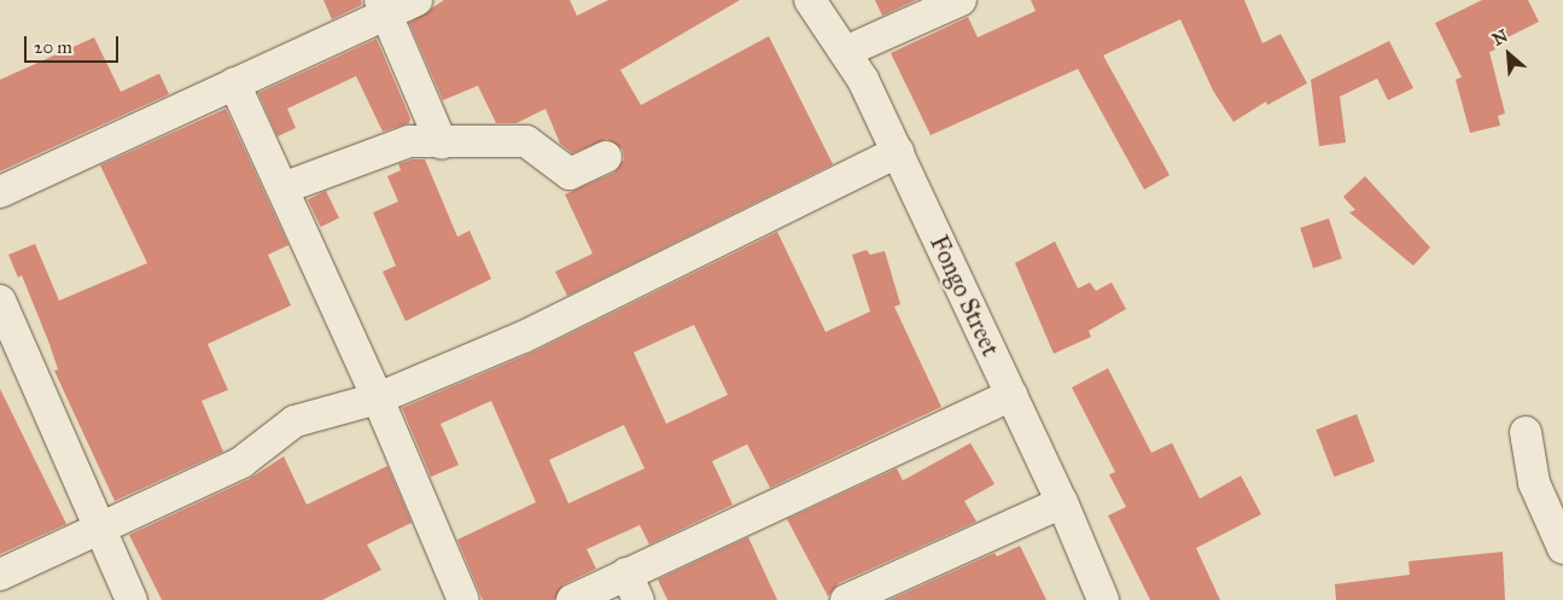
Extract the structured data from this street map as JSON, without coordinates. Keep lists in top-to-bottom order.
{
  "streets": {
    "street": ["Fongo Street"]
  },
  "scale_bar": "20 m",
  "north": "top left"
}
